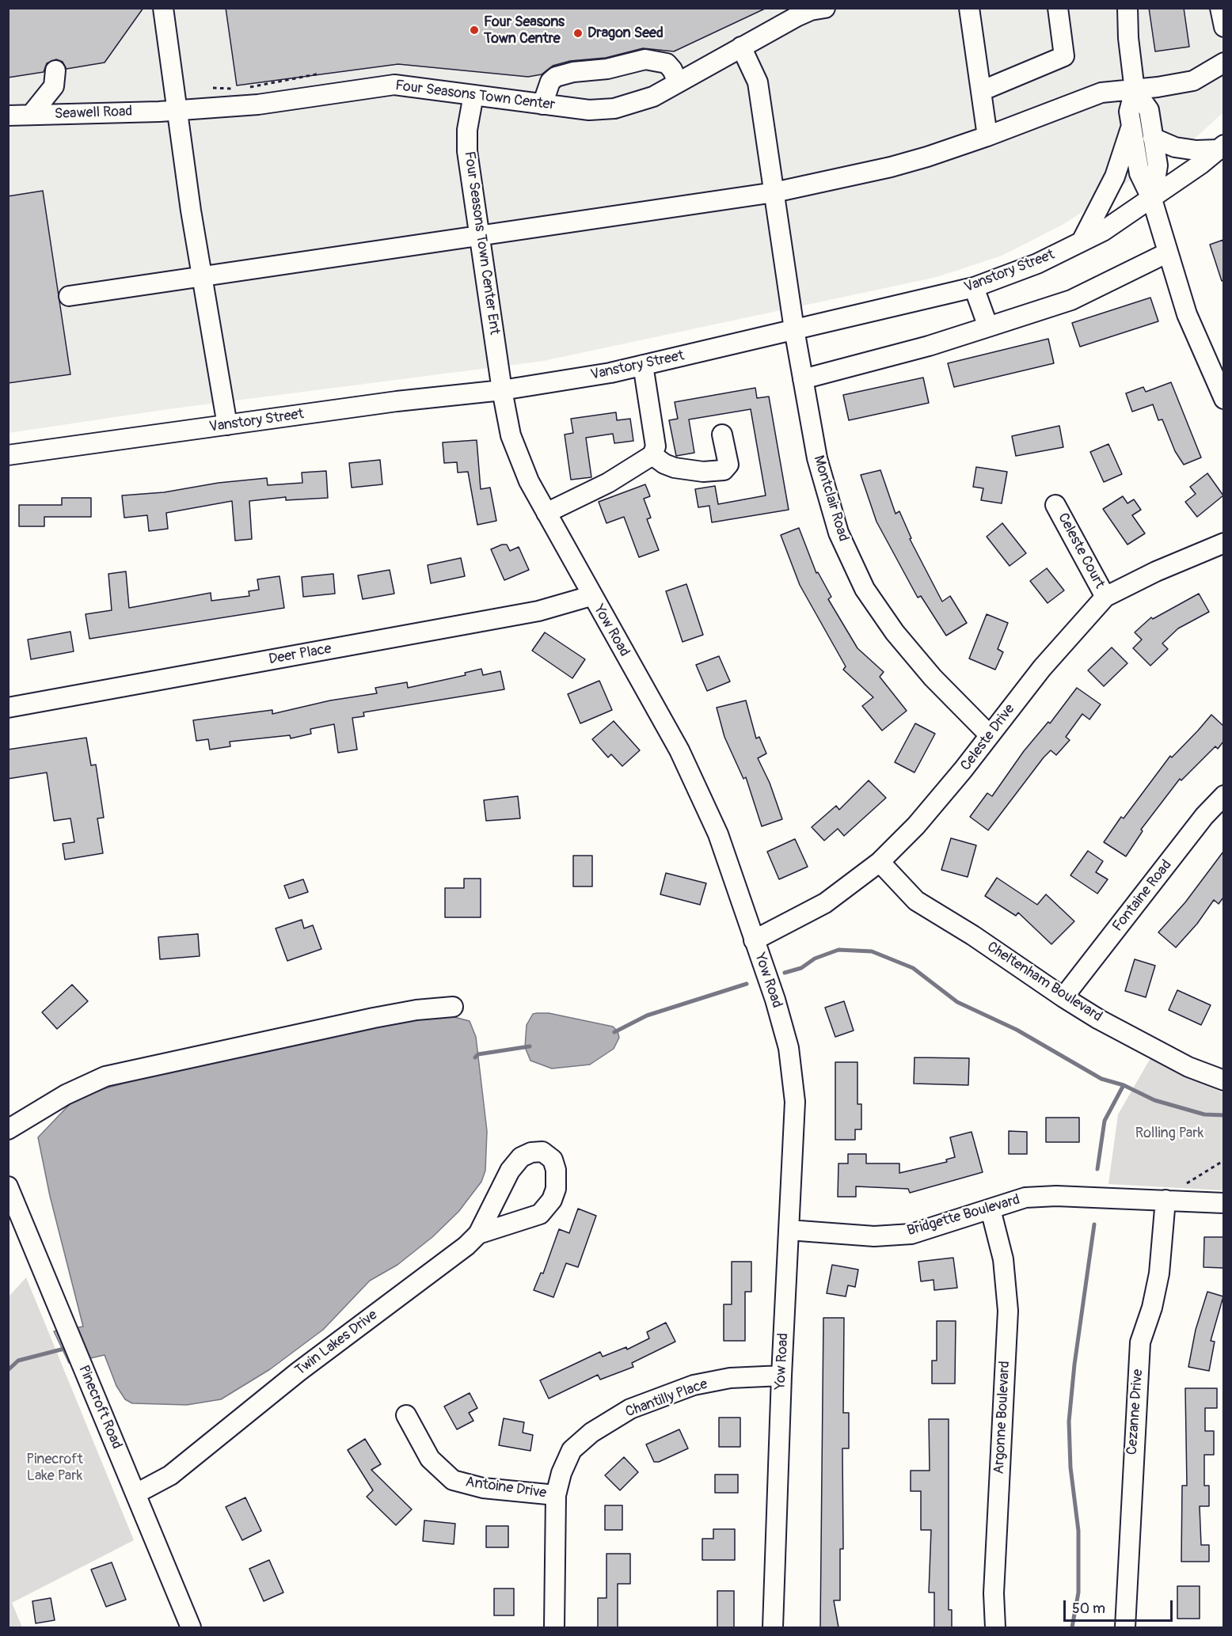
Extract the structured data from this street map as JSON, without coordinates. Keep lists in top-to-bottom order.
{
  "streets": {
    "street": [
      "Four Seasons Town Center",
      "Seawell Road",
      "Four Seasons Town Center Ent",
      "Vanstory Street",
      "Montclair Road",
      "Celeste Court",
      "Yow Road",
      "Deer Place",
      "Celeste Drive",
      "Fontaine Road",
      "Cheltenham Boulevard",
      "Bridgette Boulevard",
      "Twin Lakes Drive",
      "Chantilly Place",
      "Pinecroft Road",
      "Cezanne Drive",
      "Argonne Boulevard",
      "Antoine Drive"
    ]
  },
  "crossings": [
    ["Four Seasons Town Center", "Seawell Road"],
    ["Four Seasons Town Center", "Four Seasons Town Center Ent"],
    ["Four Seasons Town Center Ent", "Vanstory Street"],
    ["Four Seasons Town Center Ent", "Yow Road"],
    ["Vanstory Street", "Montclair Road"],
    ["Vanstory Street", "Yow Road"],
    ["Montclair Road", "Celeste Drive"],
    ["Celeste Court", "Celeste Drive"],
    ["Yow Road", "Deer Place"],
    ["Yow Road", "Celeste Drive"],
    ["Yow Road", "Bridgette Boulevard"],
    ["Yow Road", "Chantilly Place"],
    ["Celeste Drive", "Cheltenham Boulevard"],
    ["Fontaine Road", "Cheltenham Boulevard"],
    ["Bridgette Boulevard", "Cezanne Drive"],
    ["Bridgette Boulevard", "Argonne Boulevard"],
    ["Twin Lakes Drive", "Pinecroft Road"],
    ["Chantilly Place", "Antoine Drive"]
  ],
  "parks": ["Rolling Park", "Pinecroft Lake Park"],
  "places": ["Four Seasons Town Centre", "Dragon Seed"],
  "scale_bar": "50 m"
}
